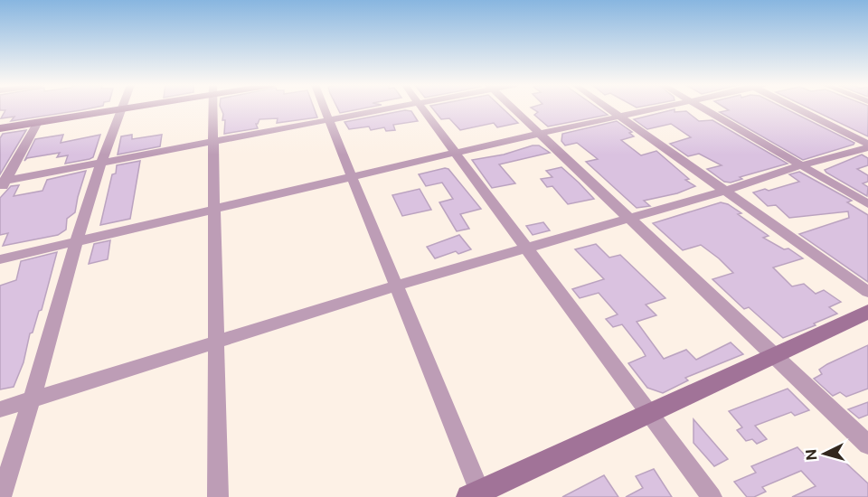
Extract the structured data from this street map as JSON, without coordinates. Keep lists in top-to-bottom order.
{
  "north": "left"
}
